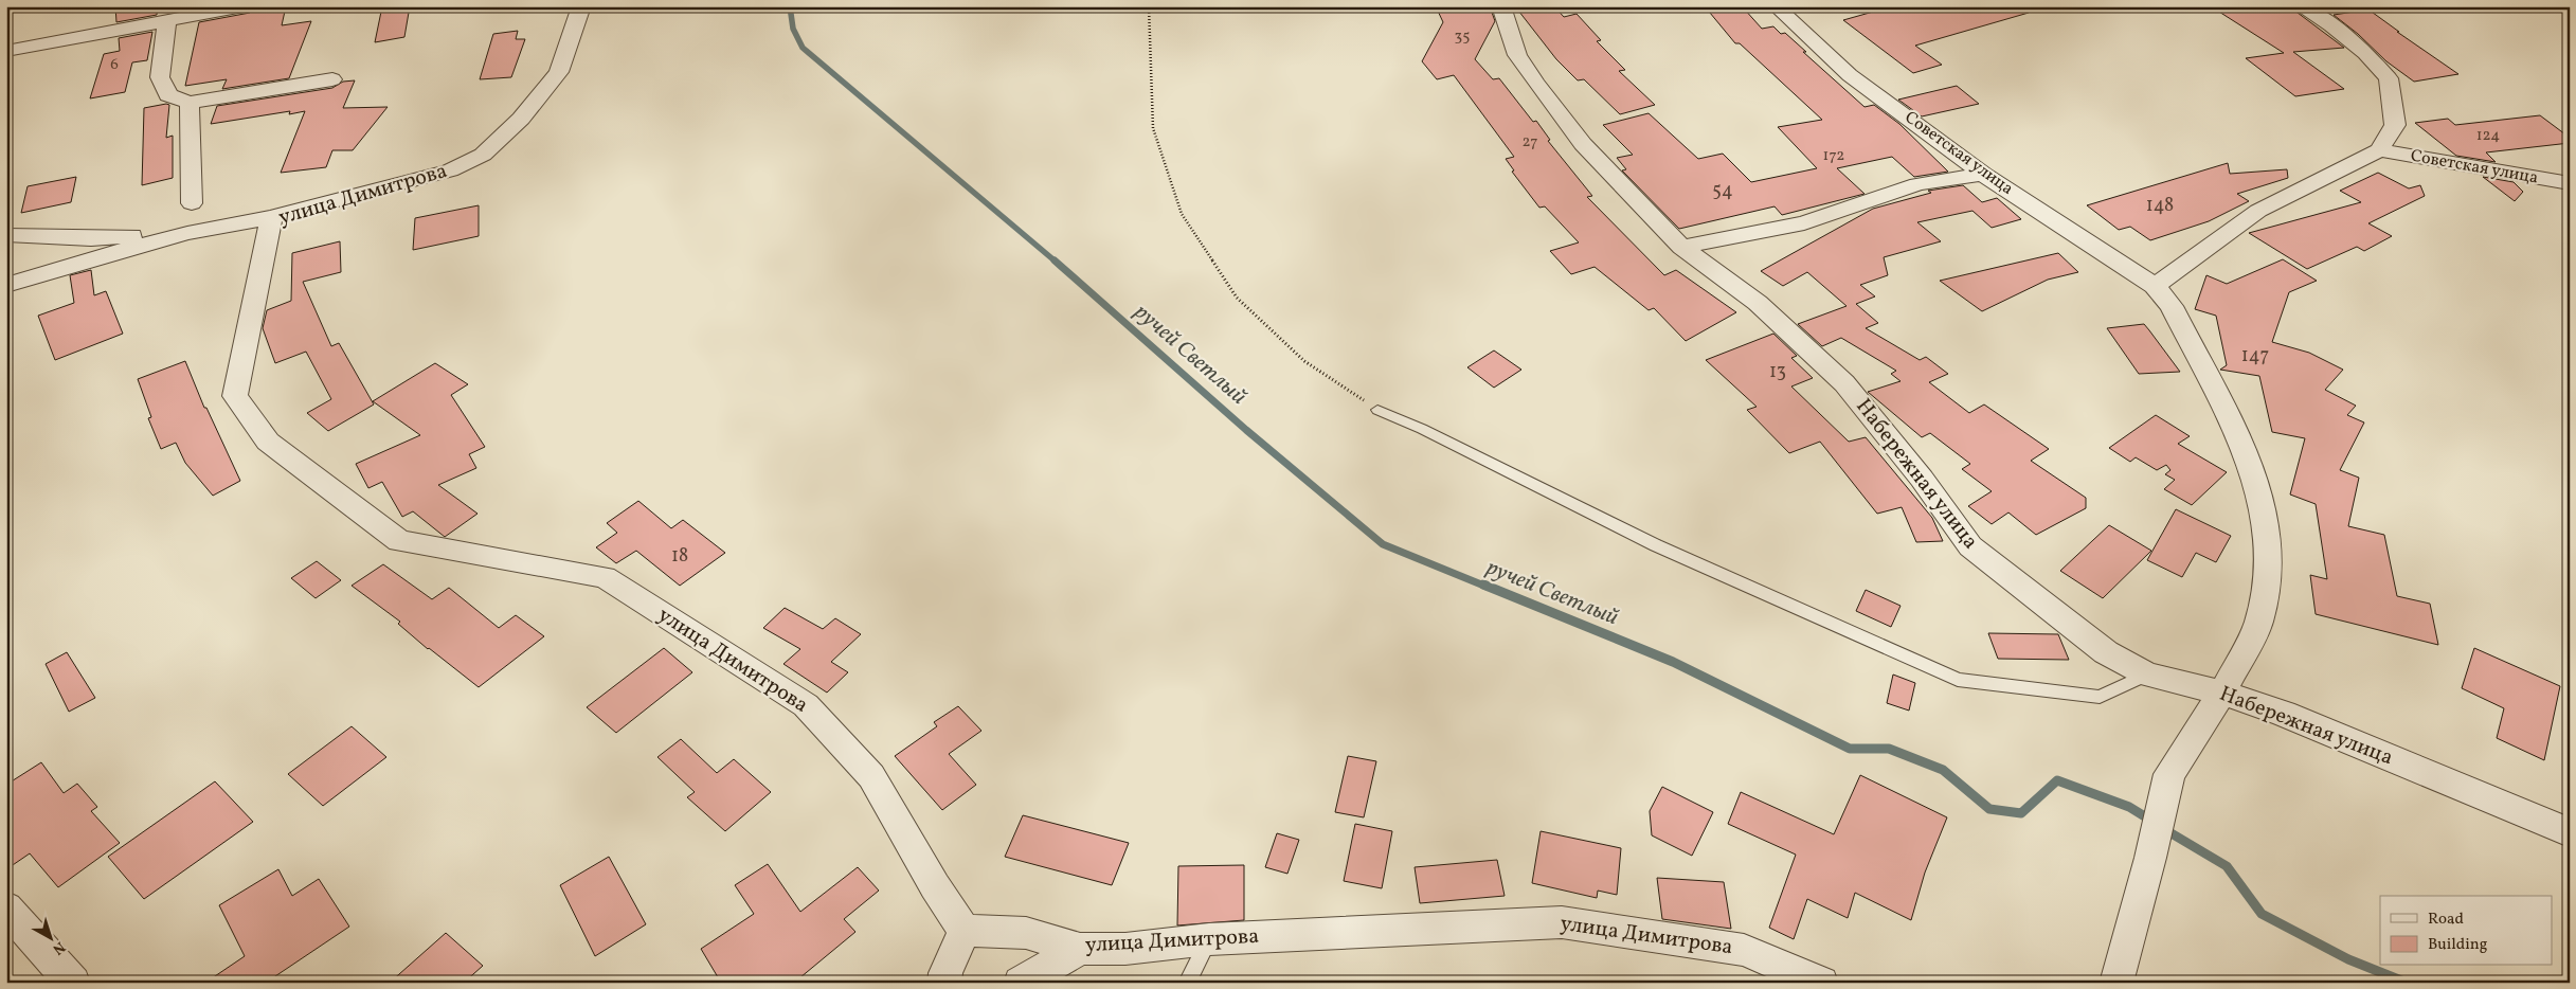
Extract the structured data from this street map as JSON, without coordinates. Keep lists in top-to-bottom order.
{
  "streets": {
    "street": ["Советская улица", "улица Димитрова", "Набережная улица"]
  },
  "crossings": [
    ["Советская улица", "Набережная улица"]
  ],
  "water": ["ручей Светлый"],
  "house_numbers": [
    "35",
    "6",
    "124",
    "27",
    "172",
    "54",
    "148",
    "147",
    "13",
    "18"
  ],
  "legend": ["Road", "Building"],
  "north": "bottom right"
}
